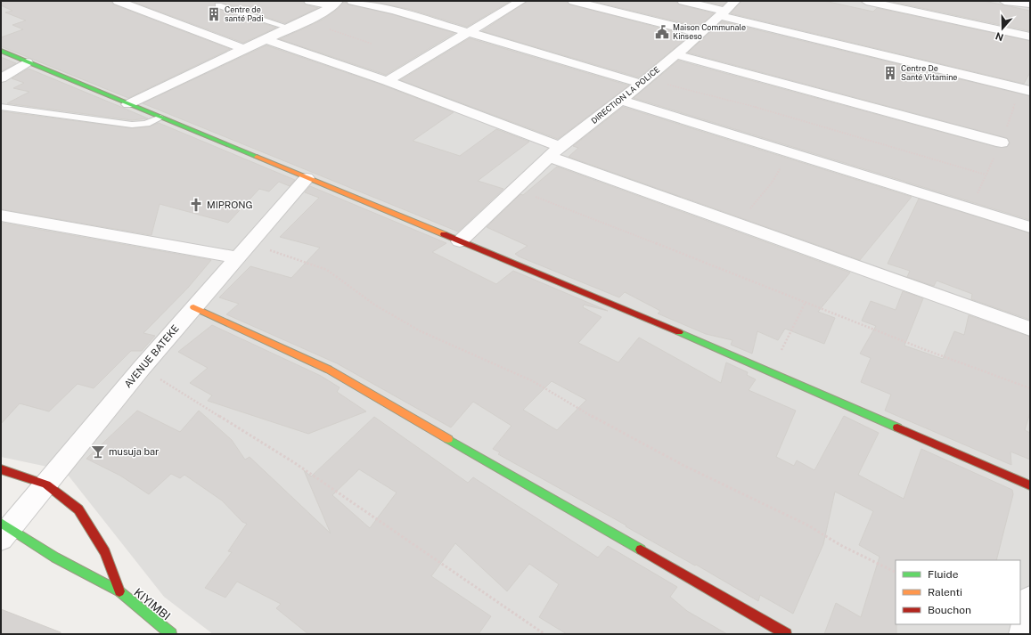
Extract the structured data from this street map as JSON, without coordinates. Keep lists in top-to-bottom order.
{
  "streets": {
    "street": ["DIRECTION LA POLICE", "AVENUE BATEKE", "KIYIMBI"]
  },
  "crossings": [
    ["AVENUE BATEKE", "KIYIMBI"]
  ],
  "places": {
    "building": ["Centre de santé Padi", "Centre De Santé Vitamine"],
    "public building": ["Maison Communale Kinseso"],
    "church": ["MIPRONG"],
    "bar": ["musuja bar"]
  },
  "legend": ["Fluide", "Ralenti", "Bouchon"],
  "north": "bottom"
}
